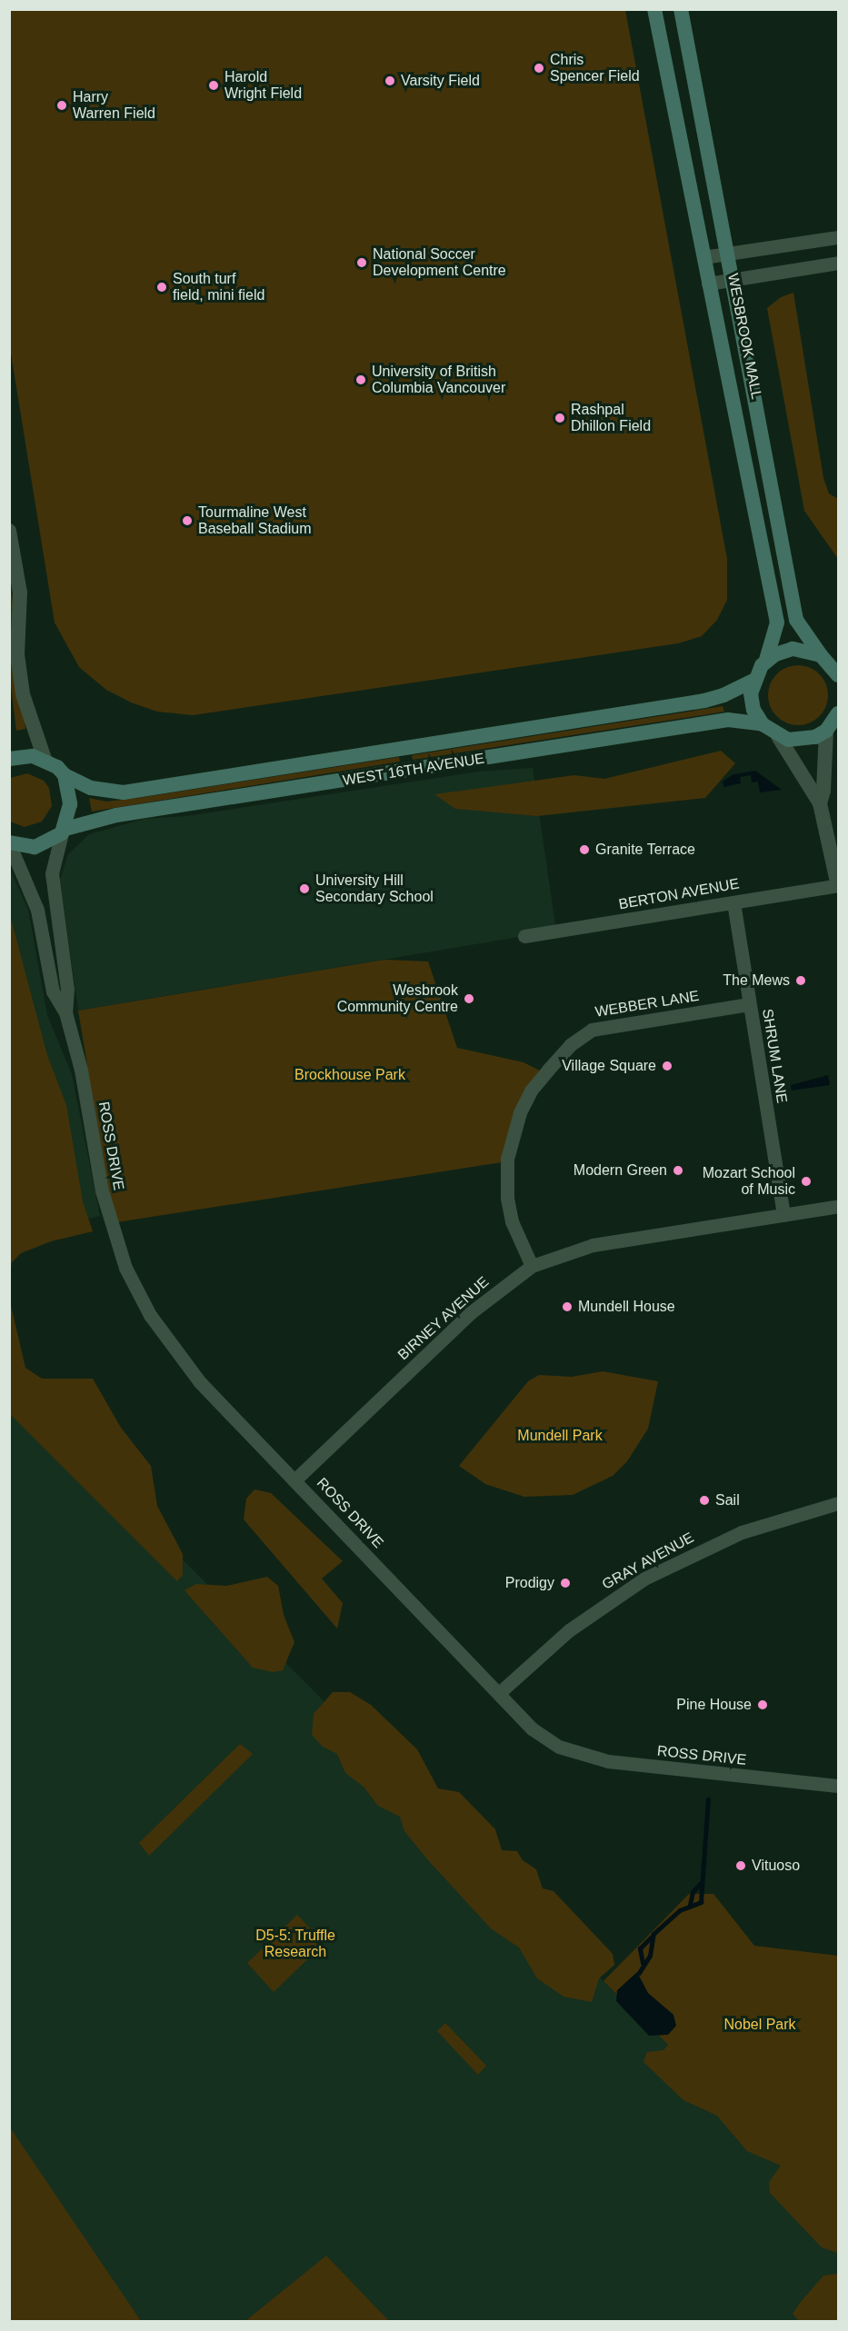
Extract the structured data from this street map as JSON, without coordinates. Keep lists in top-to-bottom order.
{
  "streets": {
    "main road": ["WESBROOK MALL", "WEST 16TH AVENUE"],
    "street": [
      "BERTON AVENUE",
      "WEBBER LANE",
      "SHRUM LANE",
      "ROSS DRIVE",
      "BIRNEY AVENUE",
      "GRAY AVENUE"
    ]
  },
  "crossings": [
    ["WESBROOK MALL", "WEST 16TH AVENUE"],
    ["WEST 16TH AVENUE", "ROSS DRIVE"],
    ["BERTON AVENUE", "SHRUM LANE"],
    ["WEBBER LANE", "SHRUM LANE"],
    ["WEBBER LANE", "BIRNEY AVENUE"],
    ["SHRUM LANE", "BIRNEY AVENUE"],
    ["ROSS DRIVE", "BIRNEY AVENUE"],
    ["ROSS DRIVE", "GRAY AVENUE"]
  ],
  "parks": [
    "Brockhouse Park",
    "Mundell Park",
    "D5-5: Truffle Research",
    "Nobel Park"
  ],
  "places": [
    "Chris Spencer Field",
    "Varsity Field",
    "Harold Wright Field",
    "Harry Warren Field",
    "National Soccer Development Centre",
    "South turf field, mini field",
    "University of British Columbia Vancouver",
    "Rashpal Dhillon Field",
    "Tourmaline West Baseball Stadium",
    "Granite Terrace",
    "University Hill Secondary School",
    "The Mews",
    "Wesbrook Community Centre",
    "Village Square",
    "Modern Green",
    "Mozart School of Music",
    "Mundell House",
    "Sail",
    "Prodigy",
    "Pine House",
    "Vituoso"
  ]
}
